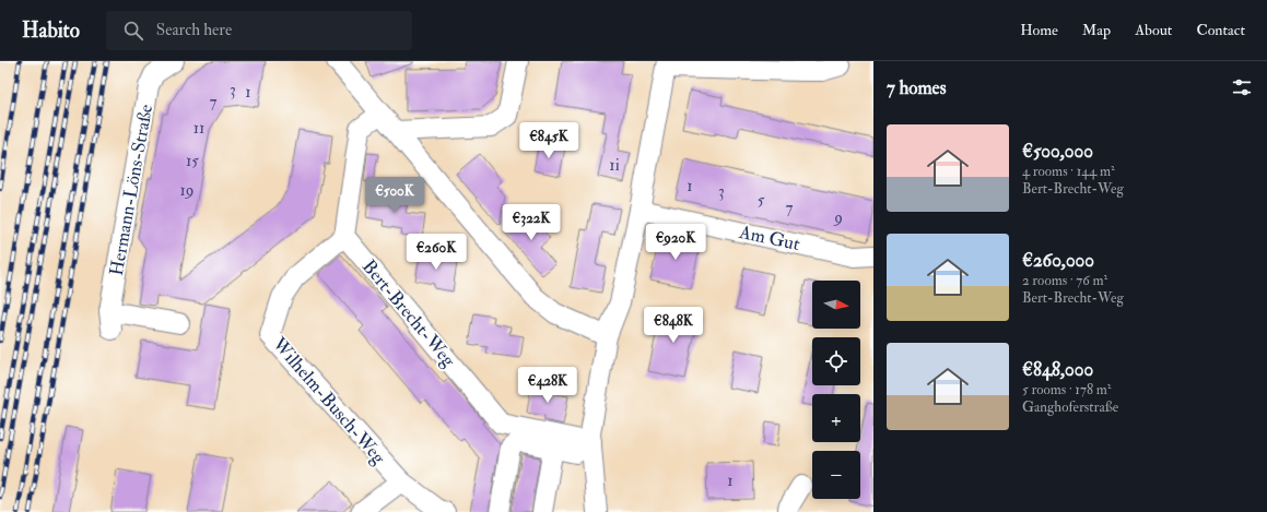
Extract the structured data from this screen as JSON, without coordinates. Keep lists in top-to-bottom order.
{
  "streets": {
    "street": [
      "Hermann-Löns-Straße",
      "Am Gut",
      "Bert-Brecht-Weg",
      "Wilhelm-Busch-Weg"
    ]
  },
  "crossings": [
    ["Bert-Brecht-Weg", "Wilhelm-Busch-Weg"]
  ],
  "house_numbers": [
    "3",
    "1",
    "7",
    "11",
    "15",
    "1i",
    "1",
    "19",
    "3",
    "5",
    "7",
    "9",
    "1"
  ],
  "north": "right",
  "page": {
    "header": "Habito",
    "search": "Search here",
    "nav": [
      "Home",
      "Map",
      "About",
      "Contact"
    ],
    "heading": "7 homes",
    "list": [
      {
        "name": "€500,000",
        "note": "4 rooms · 144 m² · Bert-Brecht-Weg"
      },
      {
        "name": "€260,000",
        "note": "2 rooms · 76 m² · Bert-Brecht-Weg"
      },
      {
        "name": "€848,000",
        "note": "5 rooms · 178 m² · Ganghoferstraße"
      }
    ],
    "price": [
      "€845K",
      "€500K",
      "€322K",
      "€920K",
      "€260K",
      "€848K",
      "€428K"
    ],
    "map_buttons": ["+", "−"]
  }
}
